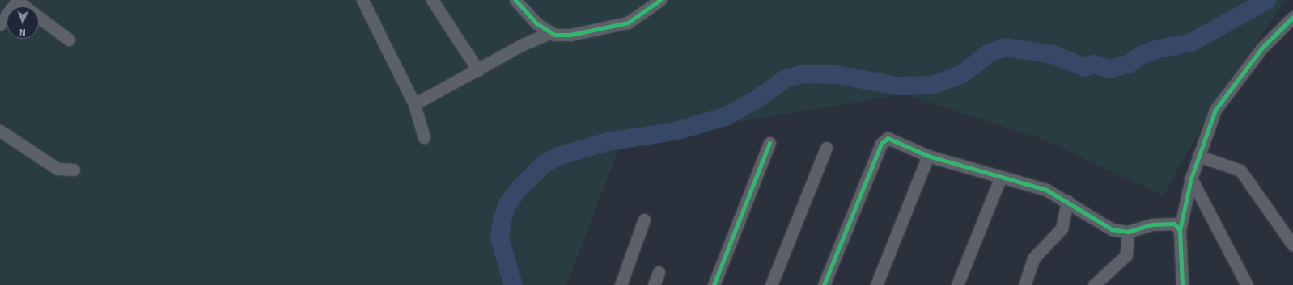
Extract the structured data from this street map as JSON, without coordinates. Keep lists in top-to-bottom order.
{
  "north": "bottom"
}
